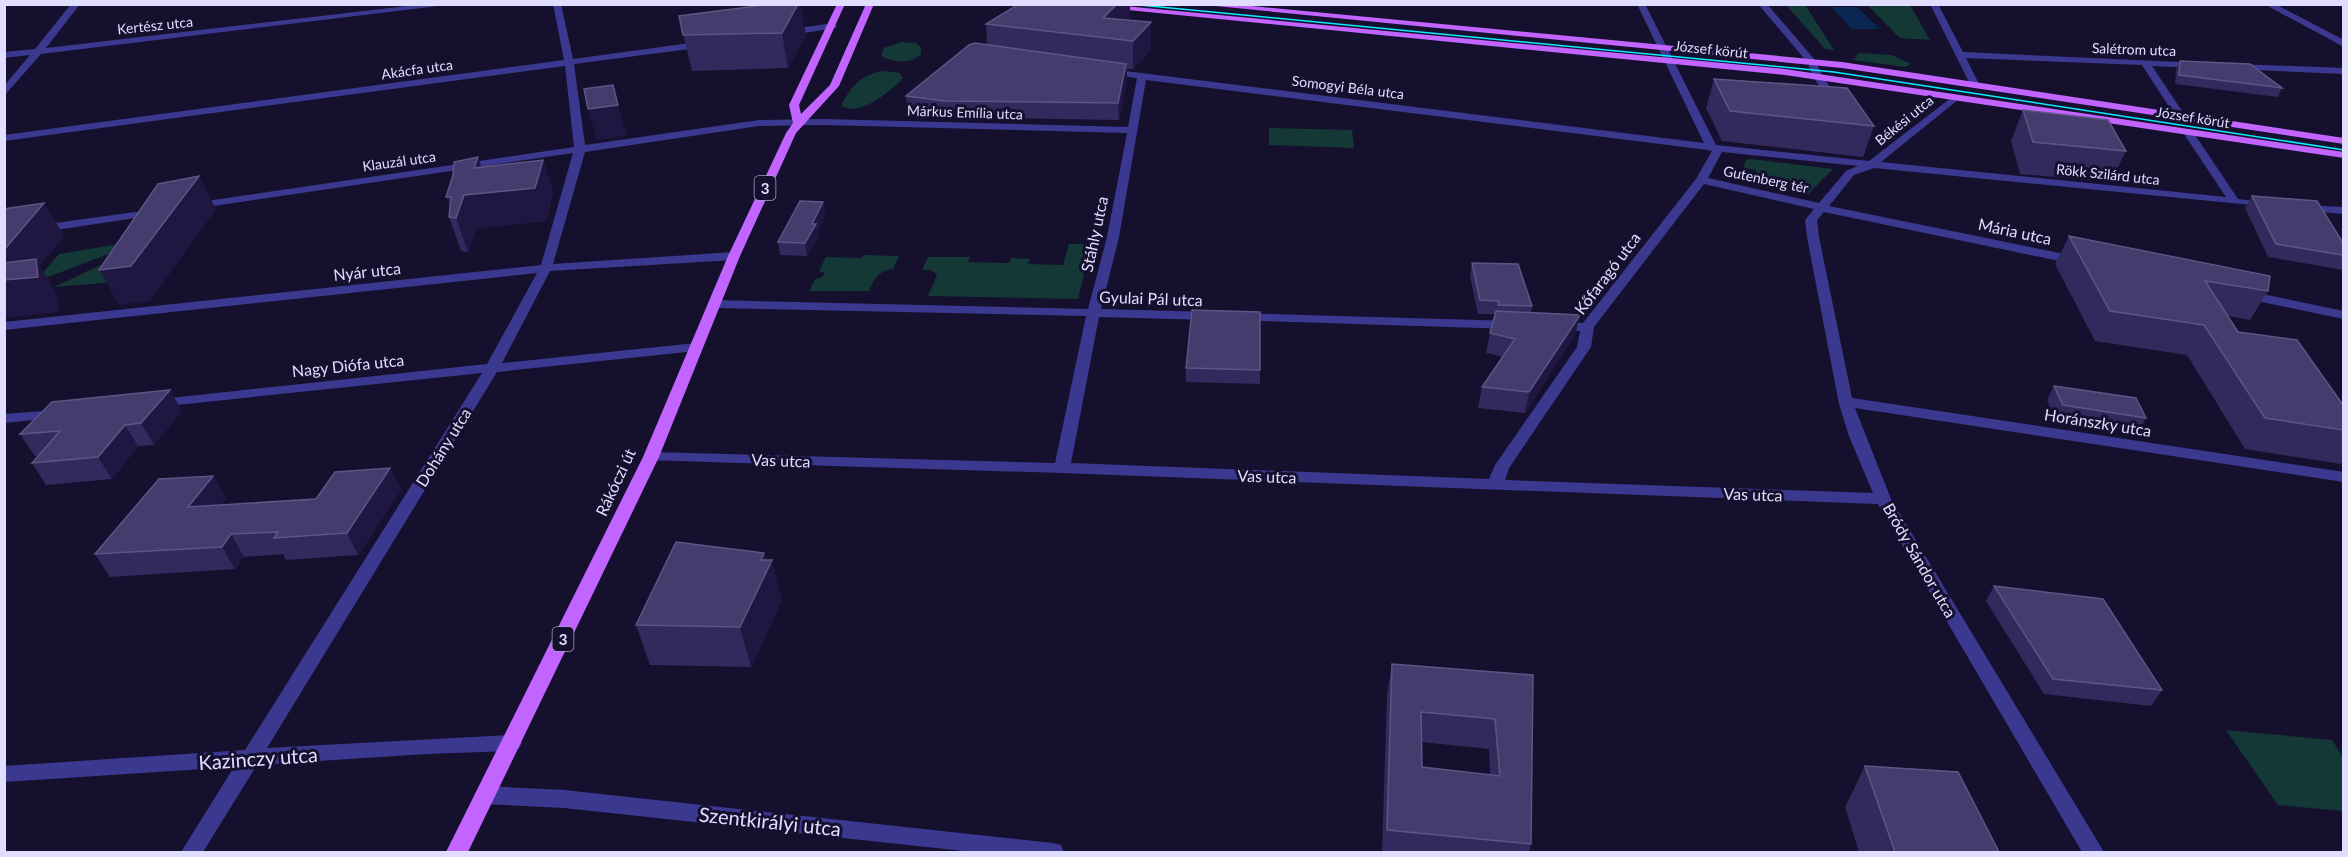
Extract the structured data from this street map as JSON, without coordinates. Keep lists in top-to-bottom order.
{
  "streets": {
    "main road": ["József körút", "3", "Rákóczi út"],
    "street": [
      "Kertész utca",
      "Salétrom utca",
      "Akácfa utca",
      "Somogyi Béla utca",
      "Márkus Emília utca",
      "Békési utca",
      "Klauzál utca",
      "Rökk Szilárd utca",
      "Gutenberg tér",
      "Mária utca",
      "Stáhly utca",
      "Nyár utca",
      "Kőfaragó utca",
      "Gyulai Pál utca",
      "Nagy Diófa utca",
      "Horánszky utca",
      "Dohány utca",
      "Vas utca",
      "Bródy Sándor utca",
      "Kazinczy utca",
      "Szentkirályi utca"
    ]
  },
  "crossings": [
    ["József körút", "Békési utca"],
    ["Akácfa utca", "Dohány utca"],
    ["Somogyi Béla utca", "Gutenberg tér"],
    ["Somogyi Béla utca", "Stáhly utca"],
    ["Márkus Emília utca", "Klauzál utca"],
    ["Márkus Emília utca", "Stáhly utca"],
    ["Márkus Emília utca", "Rákóczi út"],
    ["Békési utca", "Rökk Szilárd utca"],
    ["Békési utca", "Gutenberg tér"],
    ["Klauzál utca", "Dohány utca"],
    ["Klauzál utca", "Rákóczi út"],
    ["Rökk Szilárd utca", "Gutenberg tér"],
    ["Gutenberg tér", "Mária utca"],
    ["Gutenberg tér", "Kőfaragó utca"],
    ["Gutenberg tér", "Bródy Sándor utca"],
    ["Mária utca", "Bródy Sándor utca"],
    ["Stáhly utca", "Gyulai Pál utca"],
    ["Stáhly utca", "Vas utca"],
    ["Nyár utca", "Dohány utca"],
    ["Nyár utca", "Rákóczi út"],
    ["Kőfaragó utca", "Gyulai Pál utca"],
    ["Kőfaragó utca", "Vas utca"],
    ["Gyulai Pál utca", "Rákóczi út"],
    ["Nagy Diófa utca", "Dohány utca"],
    ["Nagy Diófa utca", "Rákóczi út"],
    ["Horánszky utca", "Bródy Sándor utca"],
    ["Dohány utca", "Kazinczy utca"],
    ["Vas utca", "Rákóczi út"],
    ["Vas utca", "Bródy Sándor utca"],
    ["Rákóczi út", "Kazinczy utca"],
    ["Rákóczi út", "Szentkirályi utca"]
  ]
}
